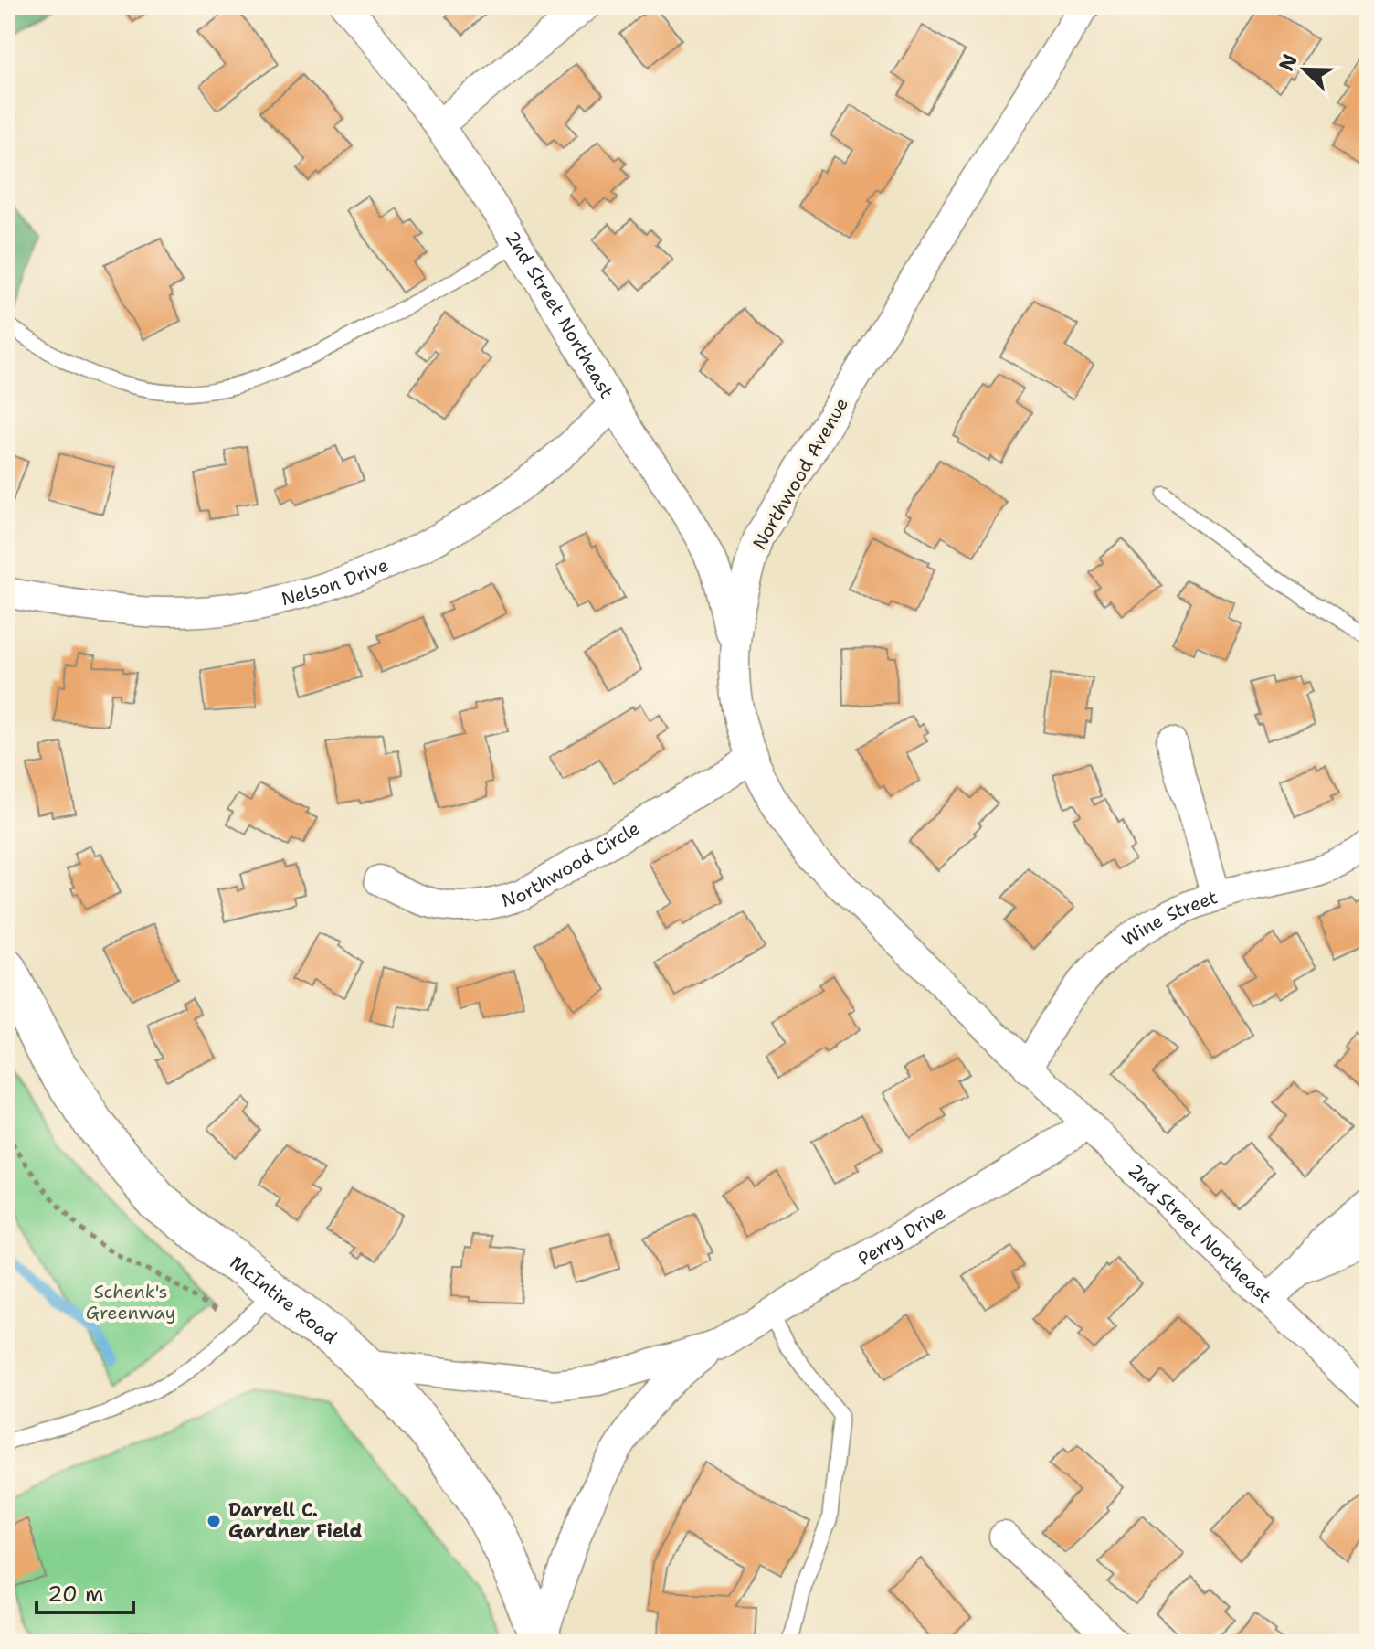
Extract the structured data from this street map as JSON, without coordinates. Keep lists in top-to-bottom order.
{
  "streets": {
    "main road": ["McIntire Road"],
    "street": [
      "2nd Street Northeast",
      "Northwood Avenue",
      "Nelson Drive",
      "Northwood Circle",
      "Wine Street",
      "Perry Drive"
    ]
  },
  "crossings": [
    ["2nd Street Northeast", "Northwood Avenue"],
    ["2nd Street Northeast", "Nelson Drive"],
    ["2nd Street Northeast", "Wine Street"],
    ["2nd Street Northeast", "Perry Drive"],
    ["Northwood Avenue", "Northwood Circle"],
    ["Northwood Avenue", "Wine Street"],
    ["Perry Drive", "McIntire Road"]
  ],
  "parks": ["Schenk's Greenway"],
  "places": ["Darrell C. Gardner Field"],
  "scale_bar": "20 m",
  "north": "top left"
}
